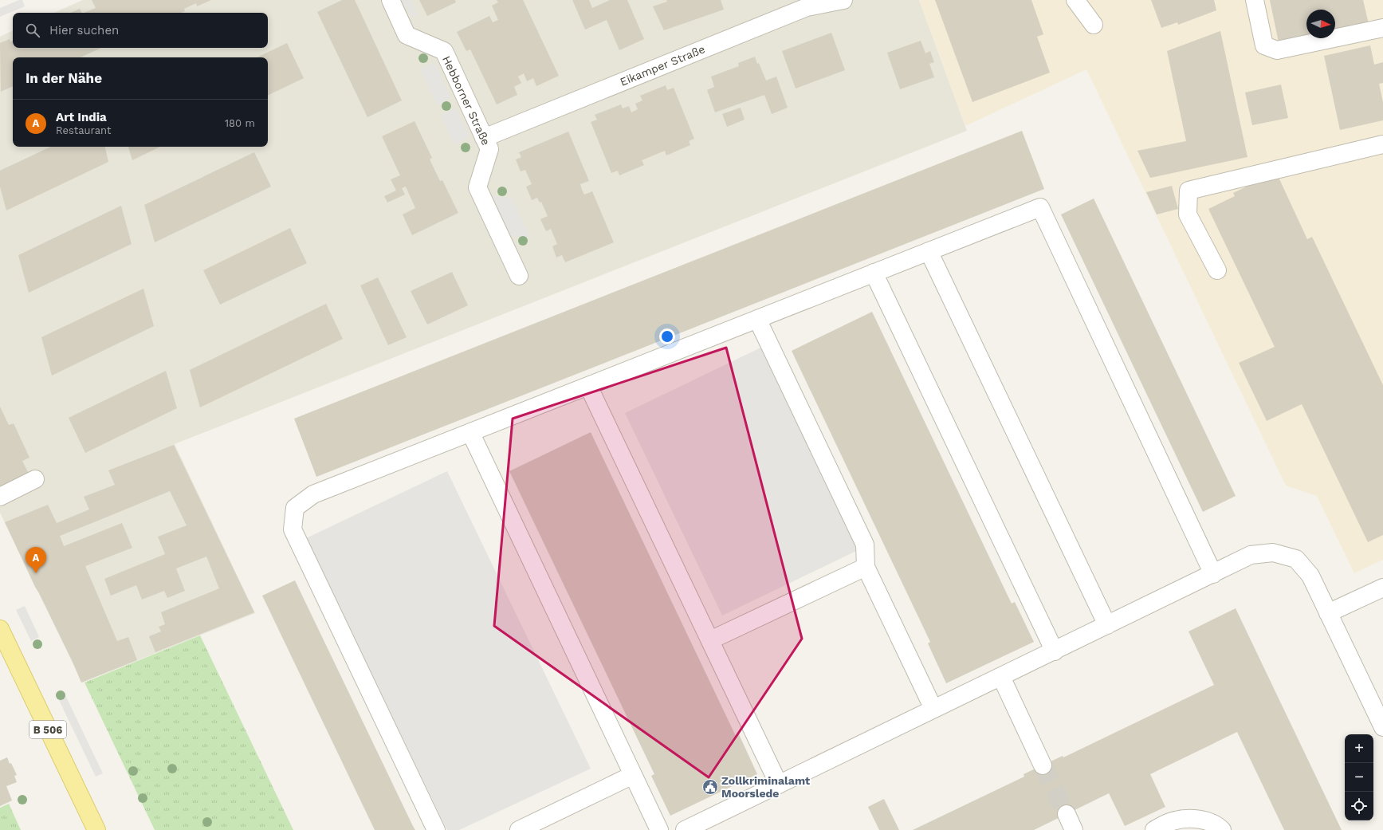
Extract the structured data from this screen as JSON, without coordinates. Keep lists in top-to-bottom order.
{
  "streets": {
    "main road": ["B 506"],
    "street": ["Eikamper Straße", "Hebborner Straße"]
  },
  "crossings": [
    ["Eikamper Straße", "Hebborner Straße"]
  ],
  "places": {
    "public building": ["Zollkriminalamt Moorslede"]
  },
  "north": "right",
  "page": {
    "search": "Hier suchen",
    "heading": "In der Nähe",
    "list": [
      {
        "mark": "A",
        "name": "Art India",
        "note": "Restaurant",
        "value": "180 m"
      }
    ],
    "pins": "A",
    "map_buttons": ["+", "−"]
  }
}
